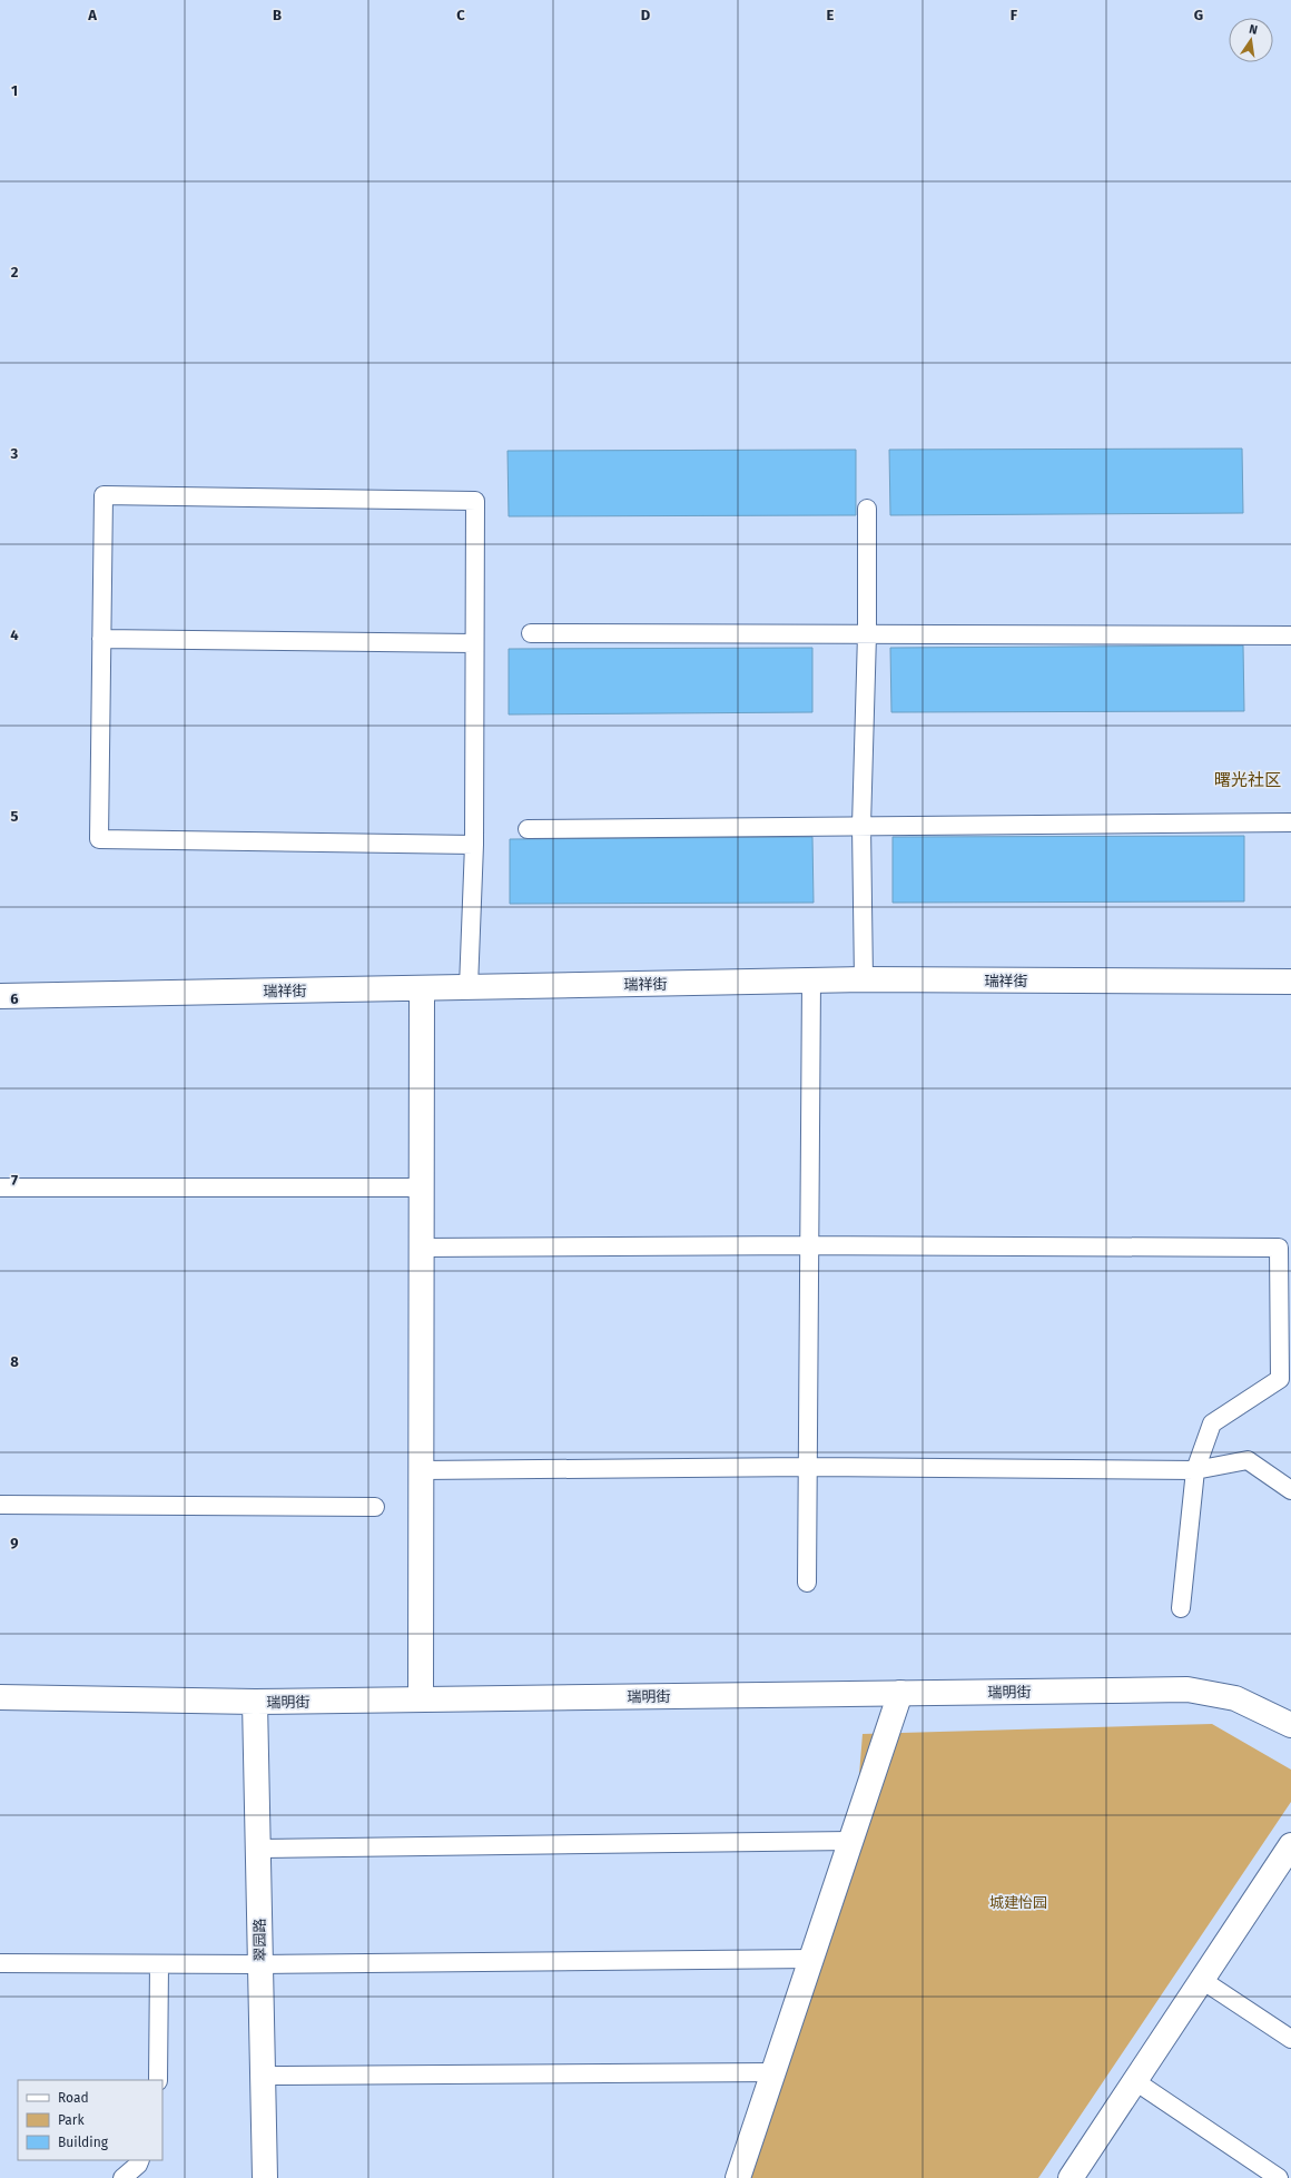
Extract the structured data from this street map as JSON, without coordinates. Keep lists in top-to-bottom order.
{
  "streets": {
    "street": ["瑞祥街", "瑞明街", "翠园路"]
  },
  "crossings": [
    ["瑞明街", "翠园路"]
  ],
  "districts": ["曙光社区"],
  "parks": ["城建怡园"],
  "legend": ["Road", "Park", "Building"],
  "north": "top",
  "grid": {
    "columns": [
      "A",
      "B",
      "C",
      "D",
      "E",
      "F",
      "G"
    ],
    "rows": [
      "1",
      "2",
      "3",
      "4",
      "5",
      "6",
      "7",
      "8",
      "9"
    ]
  }
}
